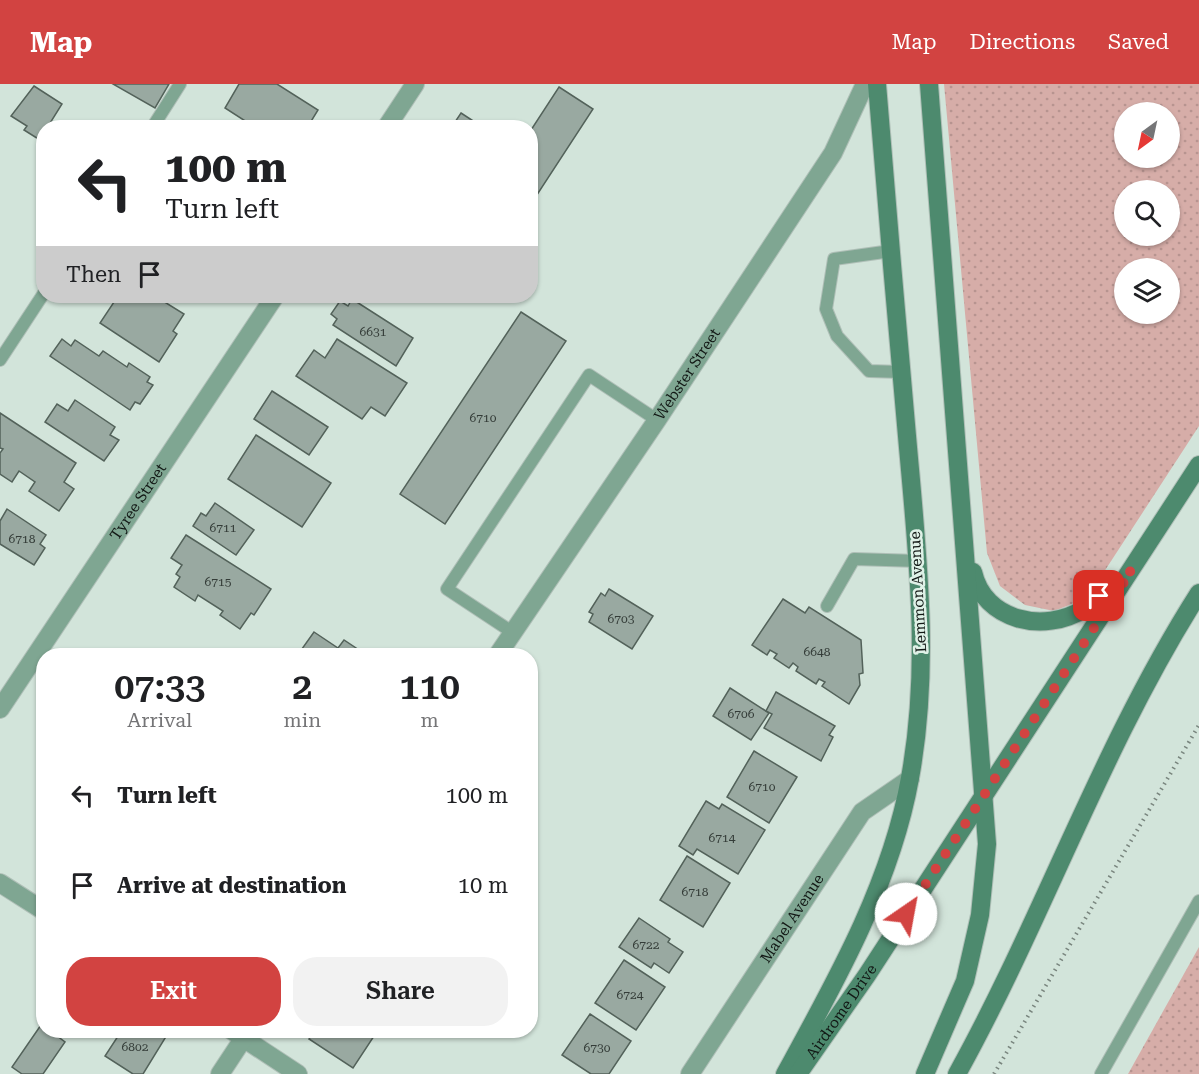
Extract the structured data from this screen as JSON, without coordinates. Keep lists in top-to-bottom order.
{
  "streets": {
    "main road": ["Lemmon Avenue", "Airdrome Drive"],
    "street": ["Webster Street", "Tyree Street", "Mabel Avenue"]
  },
  "crossings": [
    ["Lemmon Avenue", "Mabel Avenue"]
  ],
  "house_numbers": [
    "6631",
    "6710",
    "6711",
    "6718",
    "6715",
    "6703",
    "6648",
    "6706",
    "6710",
    "6714",
    "6718",
    "6722",
    "6724",
    "6802",
    "6730"
  ],
  "north": "bottom left",
  "page": {
    "header": "Map",
    "nav": ["Map", "Directions", "Saved"],
    "turn": ["100 m", "Turn left"],
    "then": "Then",
    "eta": [
      "07:33",
      "Arrival",
      "2",
      "min",
      "110",
      "m"
    ],
    "list": [
      {
        "name": "Turn left",
        "value": "100 m"
      },
      {
        "name": "Arrive at destination",
        "value": "10 m"
      }
    ],
    "buttons": ["Exit", "Share"]
  }
}
